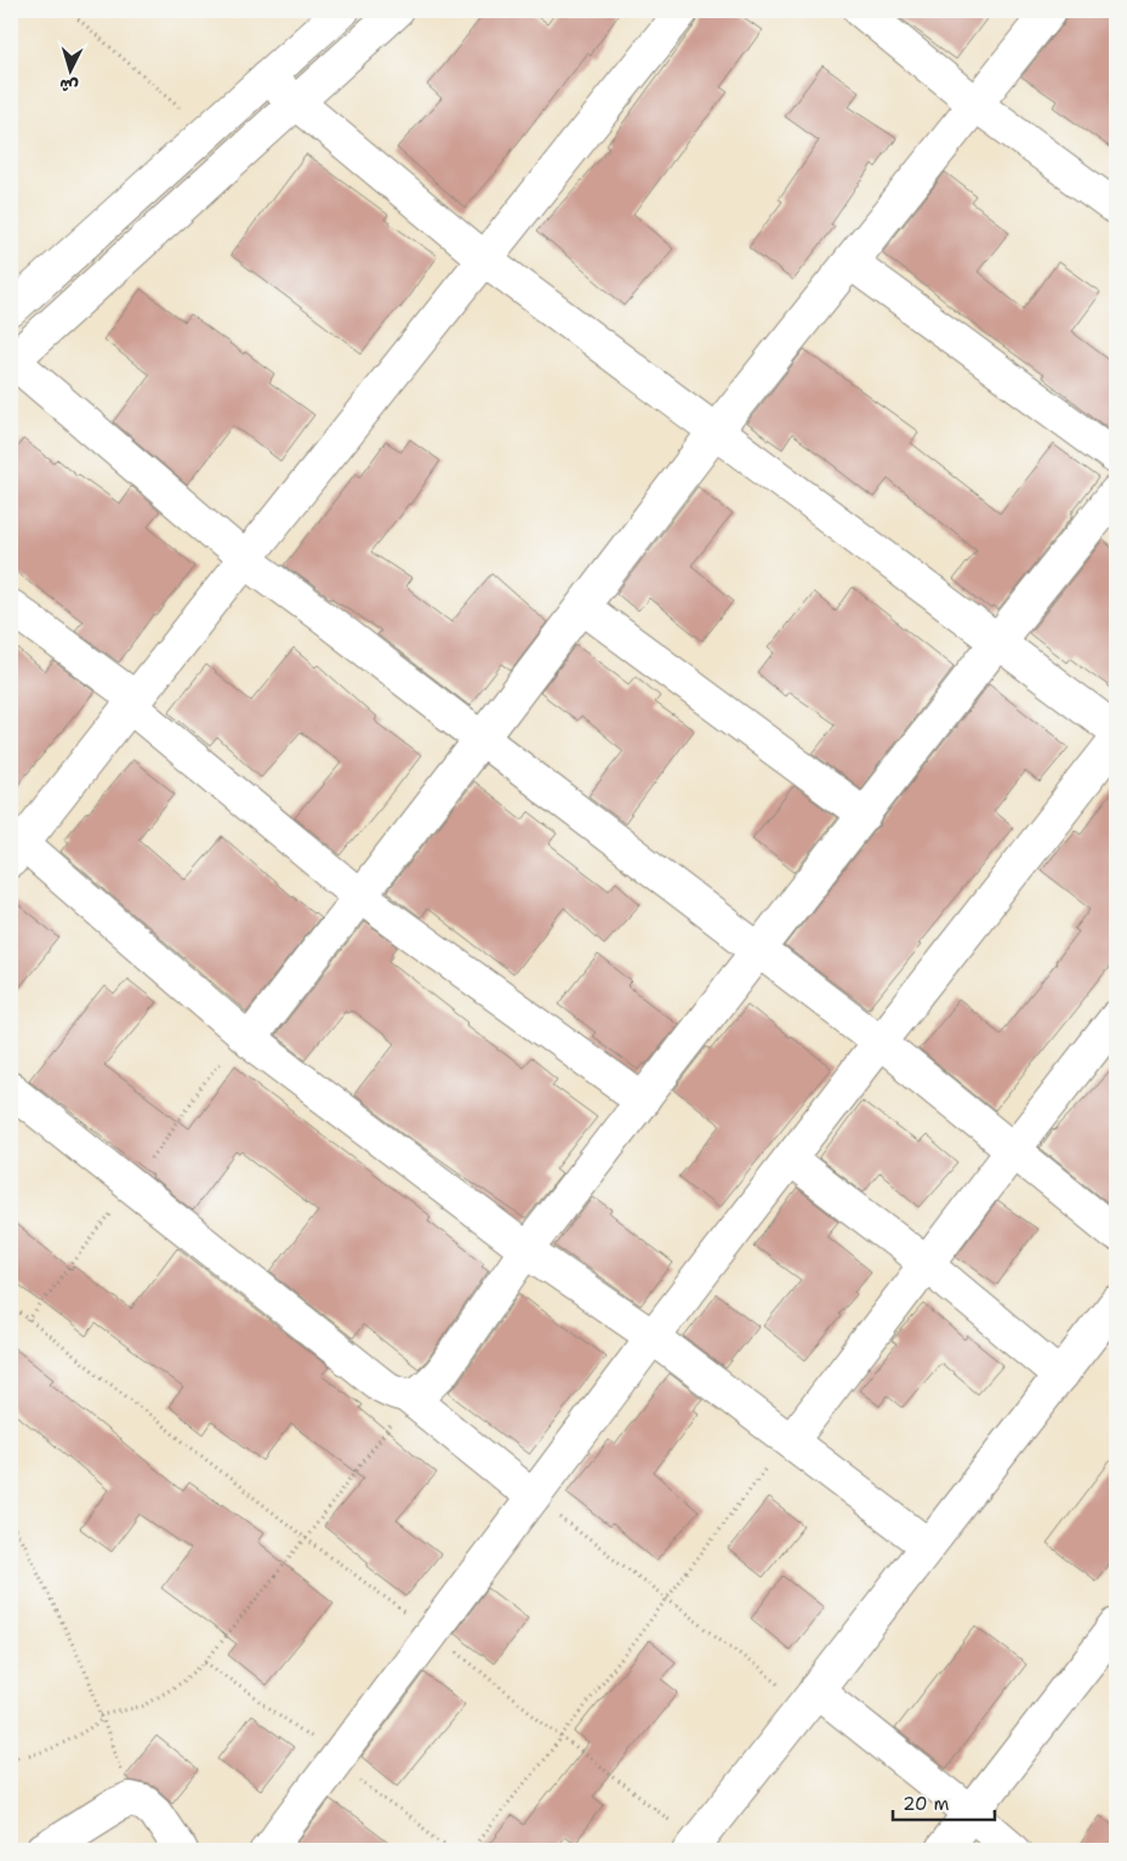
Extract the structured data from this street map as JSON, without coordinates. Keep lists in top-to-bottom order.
{
  "scale_bar": "20 m",
  "north": "bottom"
}
